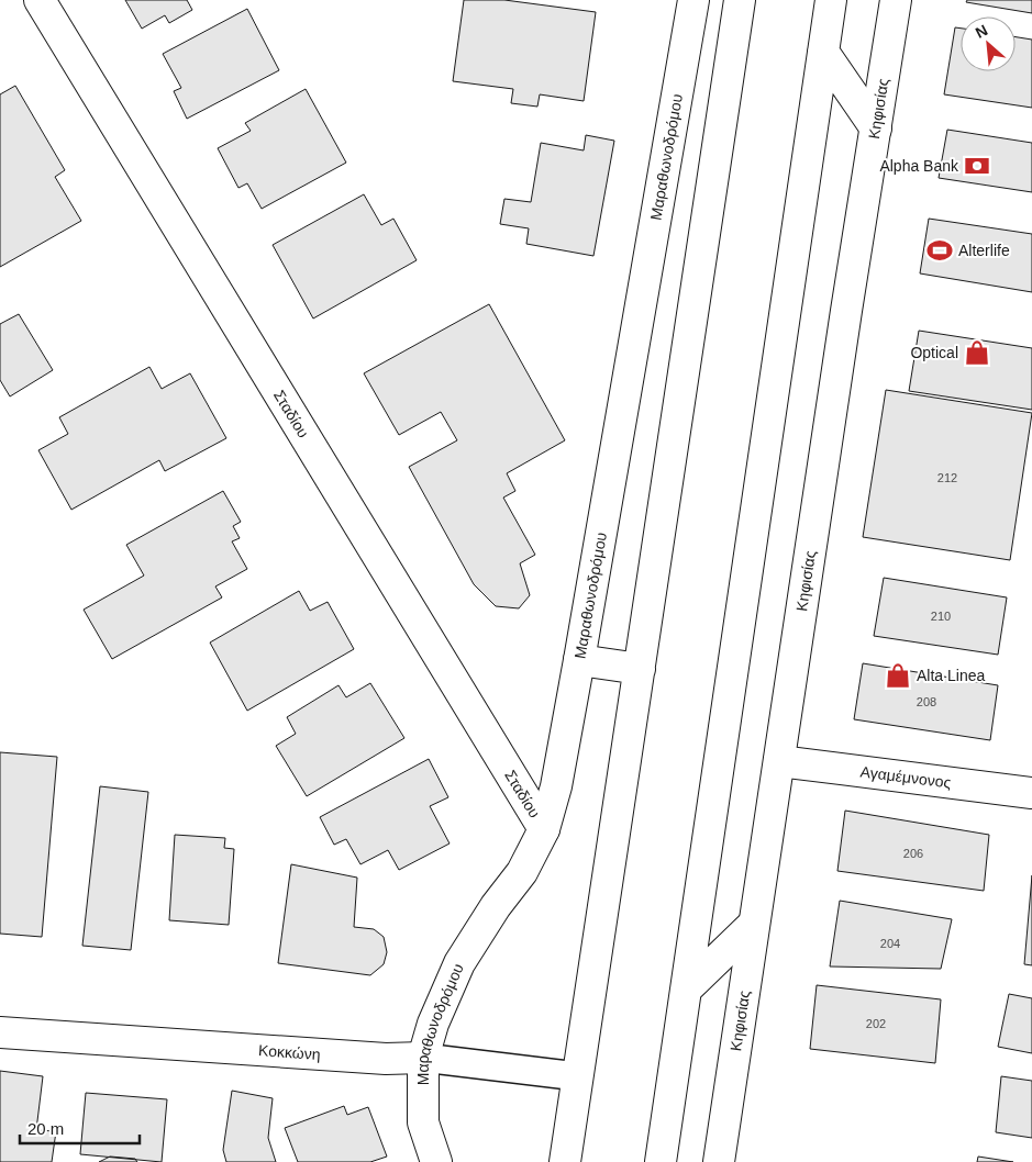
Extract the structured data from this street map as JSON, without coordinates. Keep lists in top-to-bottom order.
{
  "streets": {
    "street": [
      "Κηφισίας",
      "Μαραθωνοδρόμου",
      "Σταδίου",
      "Αγαμέμνονος",
      "Κοκκώνη"
    ]
  },
  "crossings": [
    ["Κηφισίας", "Αγαμέμνονος"],
    ["Μαραθωνοδρόμου", "Σταδίου"],
    ["Μαραθωνοδρόμου", "Κοκκώνη"]
  ],
  "places": {
    "bank": ["Alpha Bank"],
    "sports": ["Alterlife"],
    "shop": ["Optical", "Alta Linea"]
  },
  "house_numbers": [
    "212",
    "210",
    "208",
    "206",
    "204",
    "202"
  ],
  "scale_bar": "20 m",
  "north": "top left"
}
